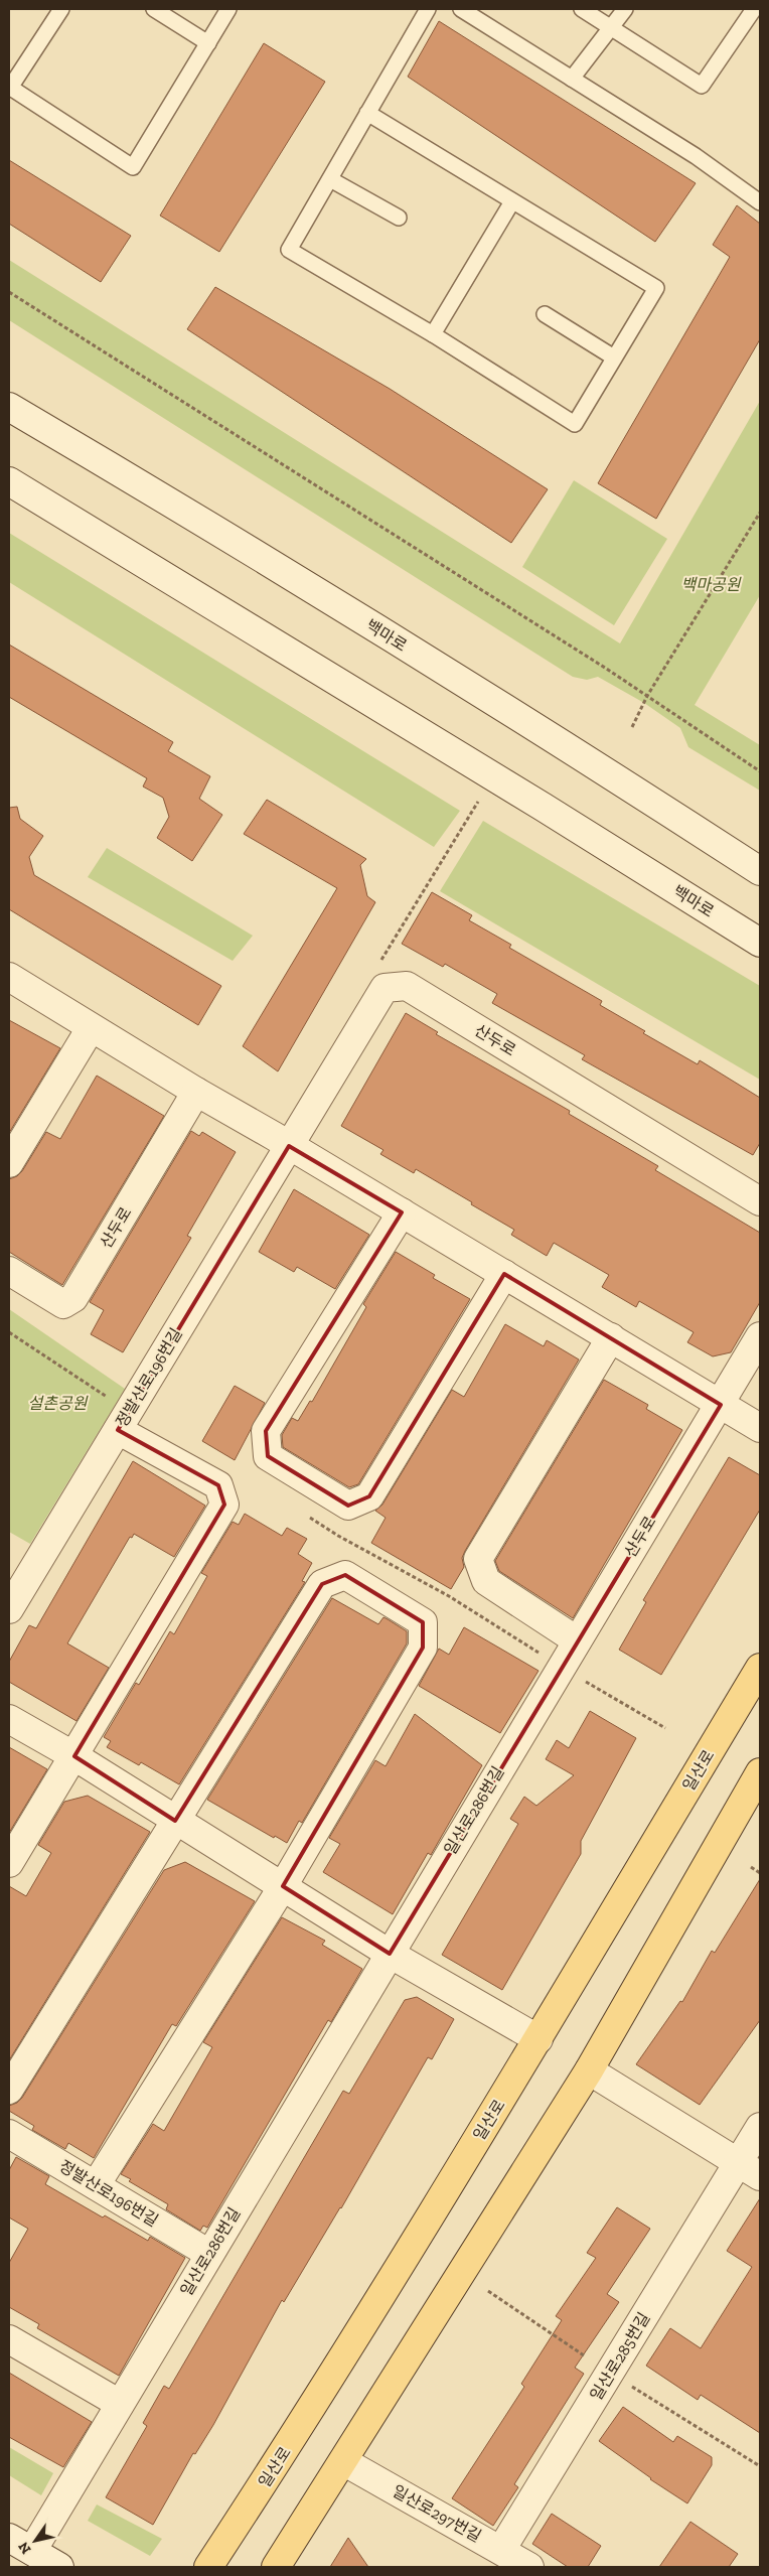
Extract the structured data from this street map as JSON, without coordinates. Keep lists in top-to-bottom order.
{
  "streets": {
    "main road": ["일산로"],
    "street": [
      "백마로",
      "산두로",
      "정발산로196번길",
      "일산로286번길",
      "일산로285번길",
      "일산로297번길"
    ]
  },
  "crossings": [
    ["산두로", "정발산로196번길"],
    ["산두로", "일산로286번길"],
    ["정발산로196번길", "일산로286번길"],
    ["일산로285번길", "일산로297번길"]
  ],
  "parks": ["백마공원", "설촌공원"],
  "north": "bottom left"
}
